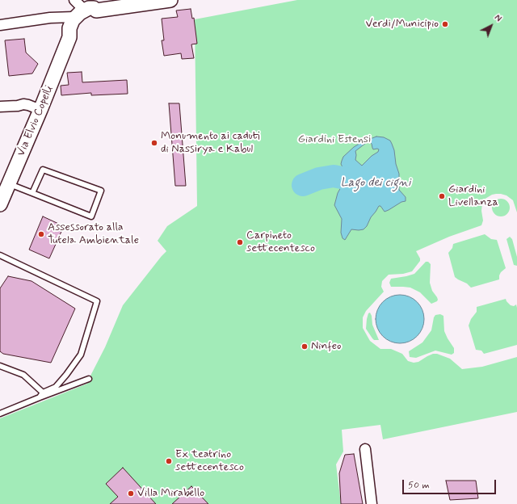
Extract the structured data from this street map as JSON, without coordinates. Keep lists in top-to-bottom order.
{
  "streets": {
    "main road": ["Via Elvio Copelli"]
  },
  "water": ["Lago dei cigni"],
  "parks": ["Giardini Estensi"],
  "places": [
    "Verdi/Municipio",
    "Monumento ai caduti di Nassirya e Kabul",
    "Giardini Livellanza",
    "Assessorato alla Tutela Ambientale",
    "Carpineto settecentesco",
    "Ninfeo",
    "Ex teatrino settecentesco",
    "Villa Mirabello"
  ],
  "scale_bar": "50 m",
  "north": "top right"
}
